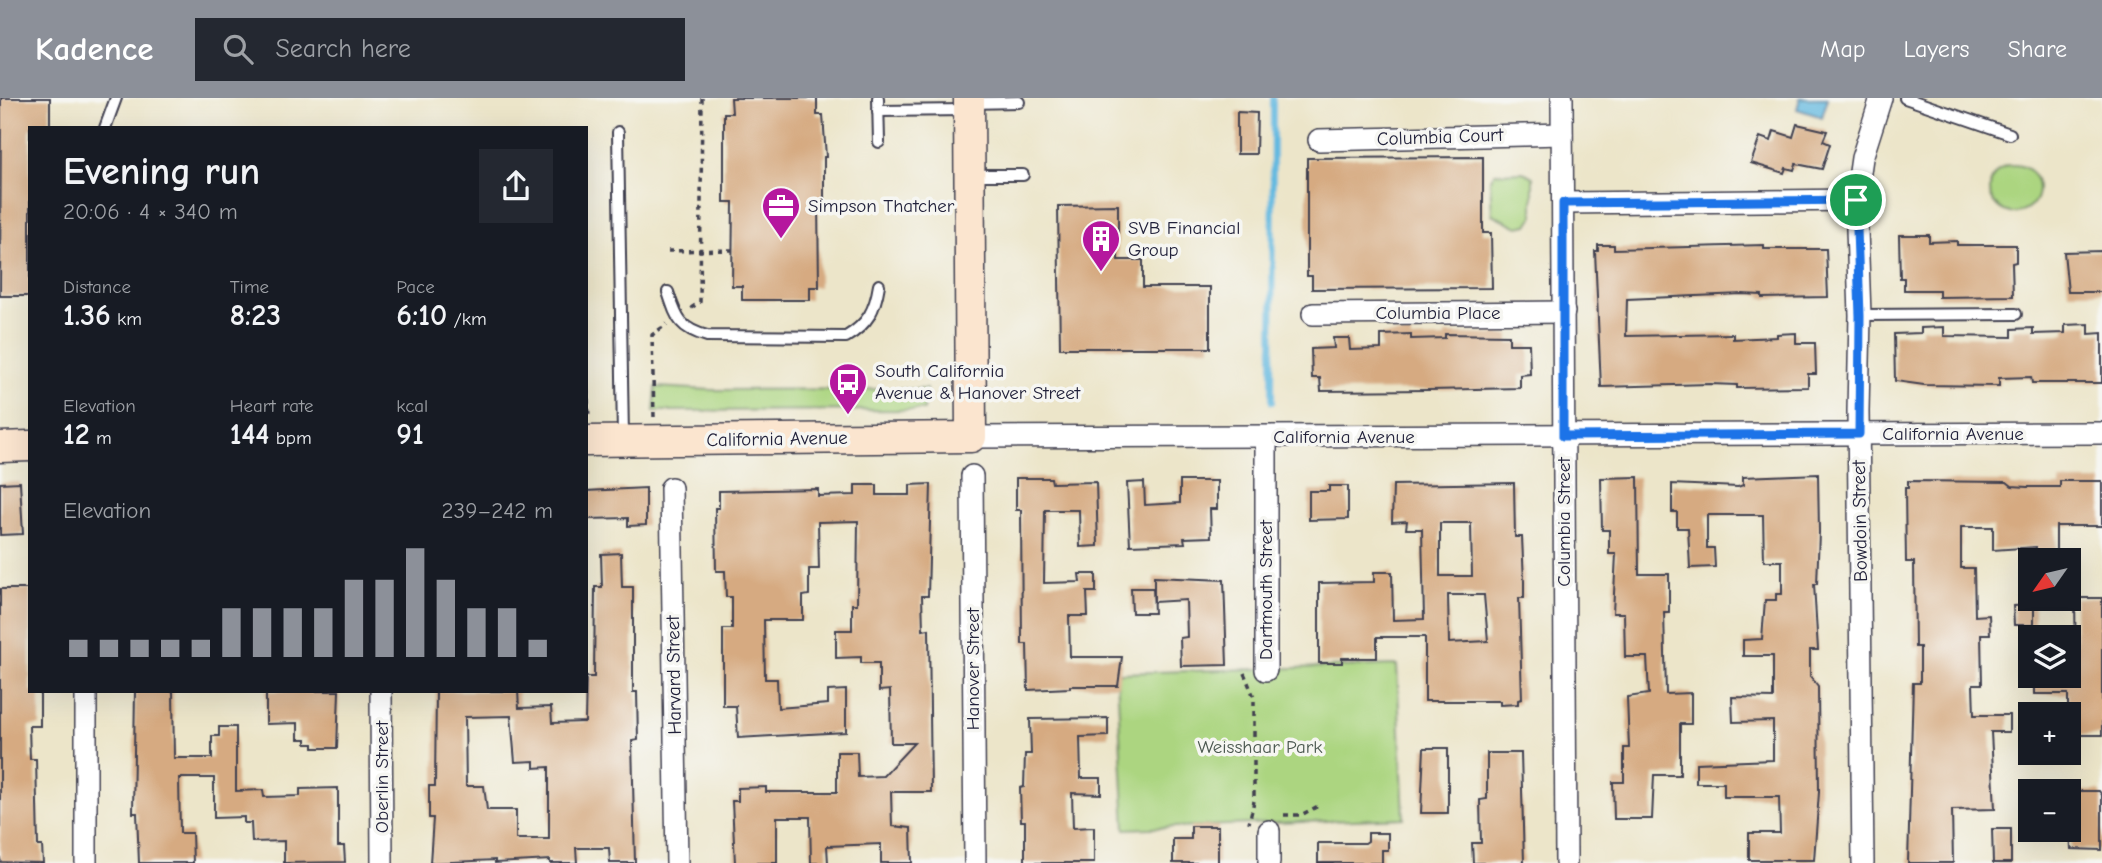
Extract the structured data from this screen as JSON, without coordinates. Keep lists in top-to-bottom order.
{
  "streets": {
    "street": [
      "Columbia Court",
      "Columbia Place",
      "California Avenue",
      "Bowdoin Street",
      "Columbia Street",
      "Dartmouth Street",
      "Hanover Street",
      "Harvard Street",
      "Oberlin Street"
    ]
  },
  "crossings": [
    ["Columbia Court", "Columbia Street"],
    ["Columbia Place", "Columbia Street"],
    ["California Avenue", "Bowdoin Street"],
    ["California Avenue", "Columbia Street"],
    ["California Avenue", "Dartmouth Street"]
  ],
  "parks": ["Weisshaar Park"],
  "places": {
    "office": ["Simpson Thatcher"],
    "building": ["SVB Financial Group"],
    "bus stop": ["South California Avenue & Hanover Street"]
  },
  "north": "bottom left",
  "page": {
    "header": "Kadence",
    "search": "Search here",
    "nav": ["Map", "Layers", "Share"],
    "heading": ["Evening run", "20:06 · 4 × 340 m"],
    "stats": [
      ["Distance", "1.36 km"],
      ["Time", "8:23"],
      ["Pace", "6:10 /km"],
      ["Elevation", "12 m"],
      ["Heart rate", "144 bpm"],
      ["kcal", "91"]
    ],
    "chart": ["Elevation", "239–242 m"],
    "map_buttons": ["+", "−"]
  }
}
